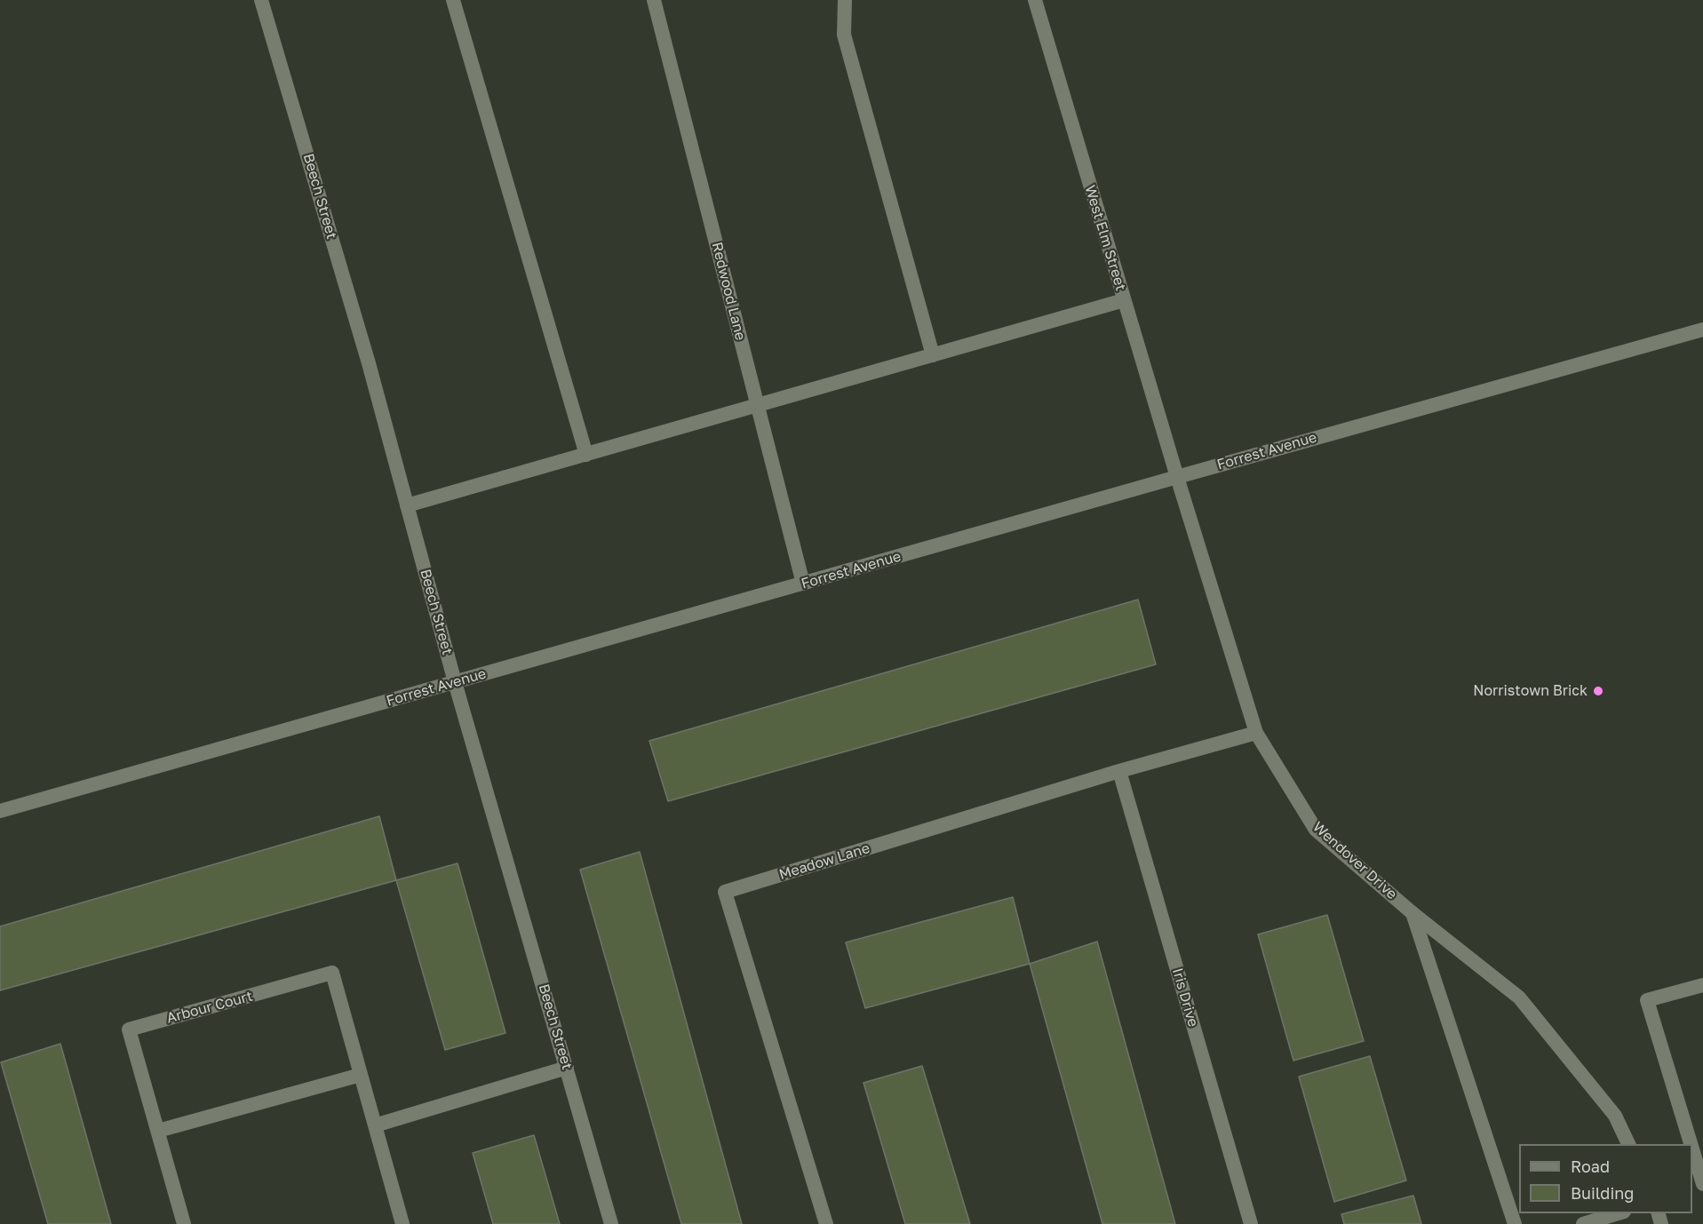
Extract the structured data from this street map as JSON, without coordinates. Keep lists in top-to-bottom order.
{
  "streets": {
    "street": [
      "Beech Street",
      "West Elm Street",
      "Redwood Lane",
      "Forrest Avenue",
      "Wendover Drive",
      "Meadow Lane",
      "Iris Drive",
      "Arbour Court"
    ]
  },
  "crossings": [
    ["Beech Street", "Forrest Avenue"],
    ["West Elm Street", "Forrest Avenue"],
    ["West Elm Street", "Wendover Drive"],
    ["Redwood Lane", "Forrest Avenue"],
    ["Forrest Avenue", "Wendover Drive"],
    ["Wendover Drive", "Meadow Lane"],
    ["Meadow Lane", "Iris Drive"]
  ],
  "places": ["Norristown Brick"],
  "legend": ["Road", "Building"]
}
